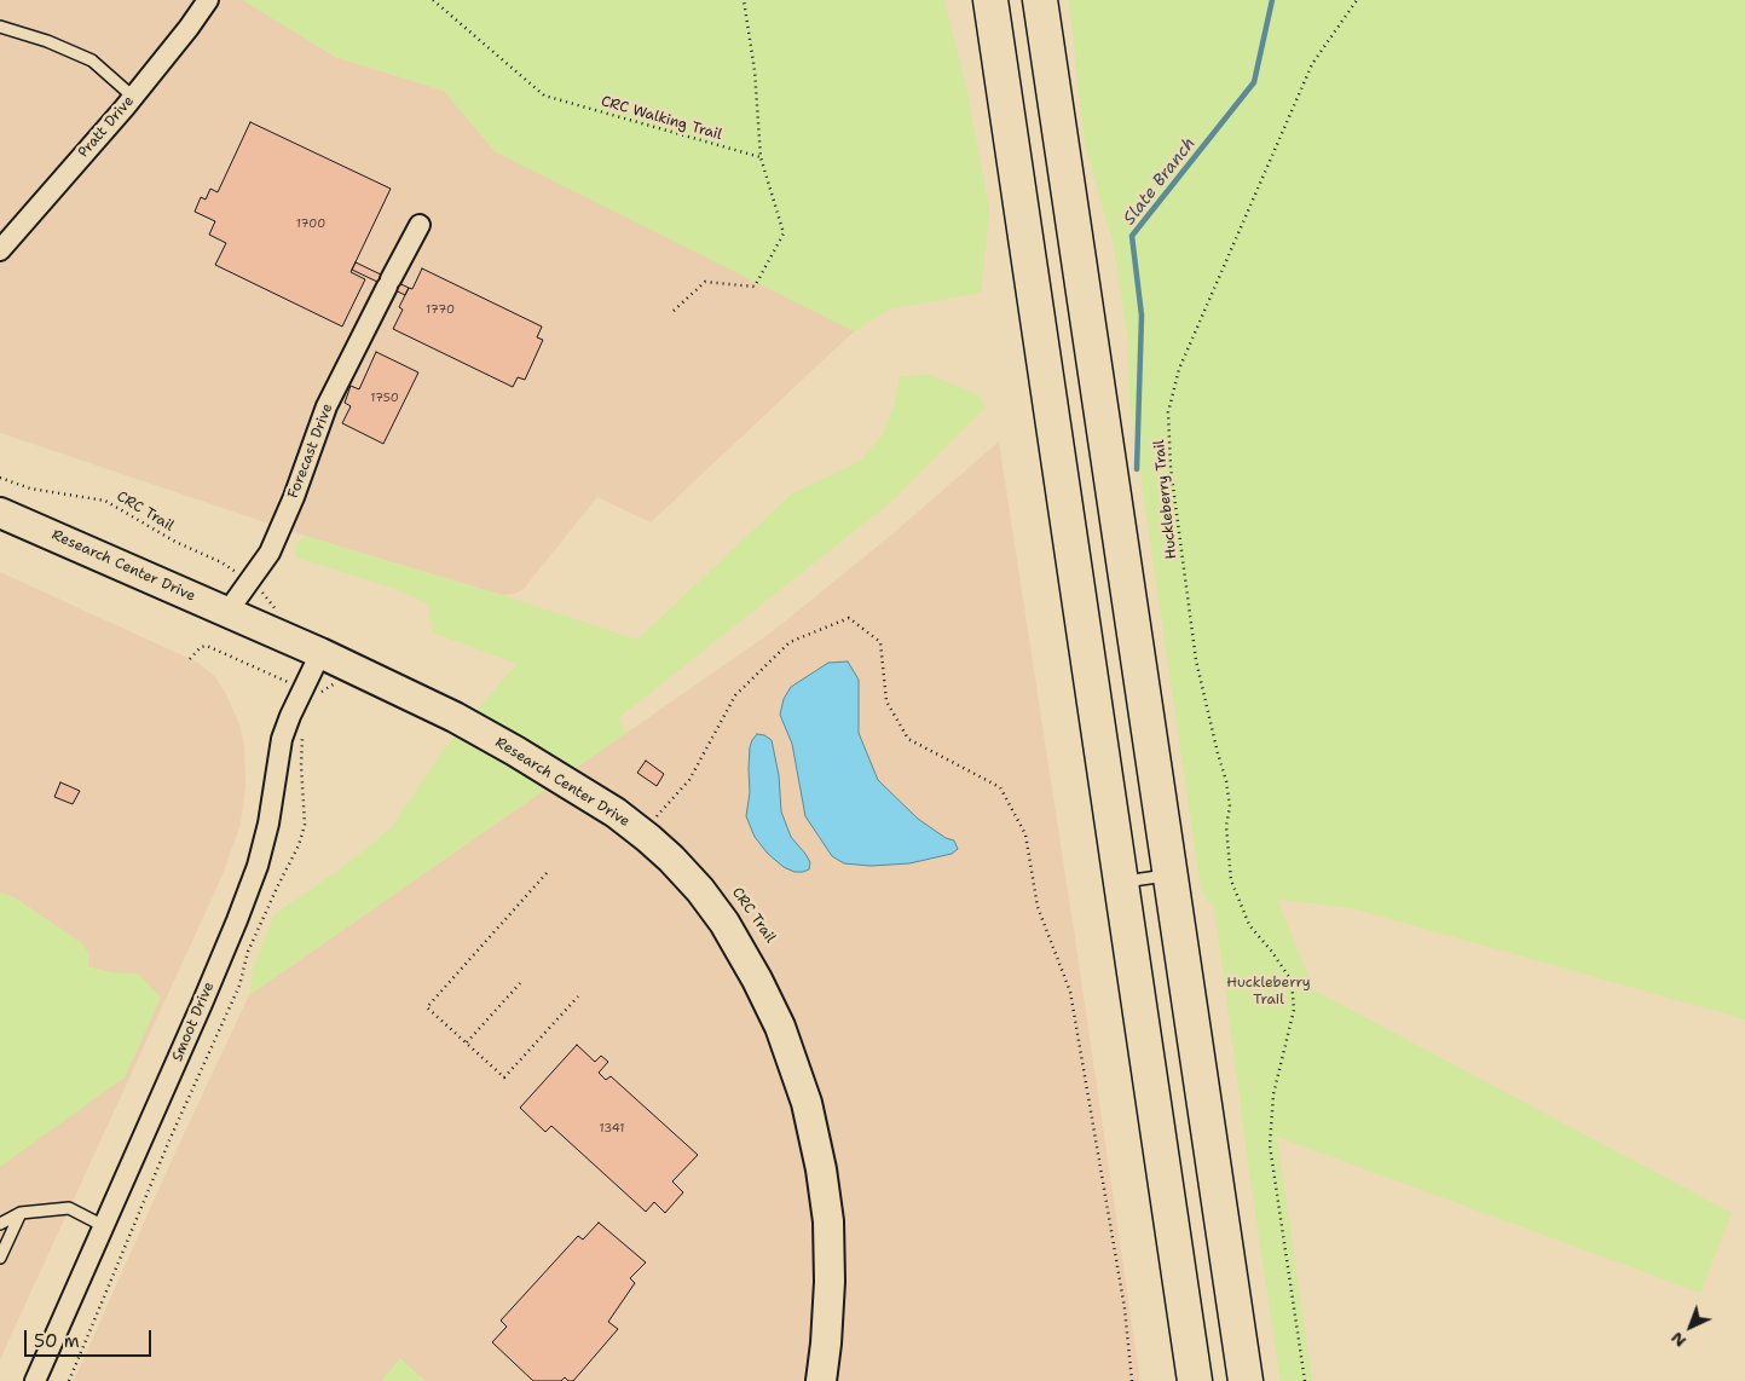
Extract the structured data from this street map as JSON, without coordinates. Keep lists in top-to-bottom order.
{
  "streets": {
    "main road": ["Research Center Drive"],
    "street": ["Pratt Drive", "Forecast Drive", "Smoot Drive"],
    "path": ["CRC Walking Trail", "Huckleberry Trail", "CRC Trail"]
  },
  "crossings": [
    ["Forecast Drive", "Research Center Drive"],
    ["Research Center Drive", "Smoot Drive"]
  ],
  "water": ["Slate Branch"],
  "parks": ["Huckleberry Trail"],
  "house_numbers": [
    "1700",
    "1770",
    "1750",
    "1341"
  ],
  "scale_bar": "50 m",
  "north": "bottom left"
}
